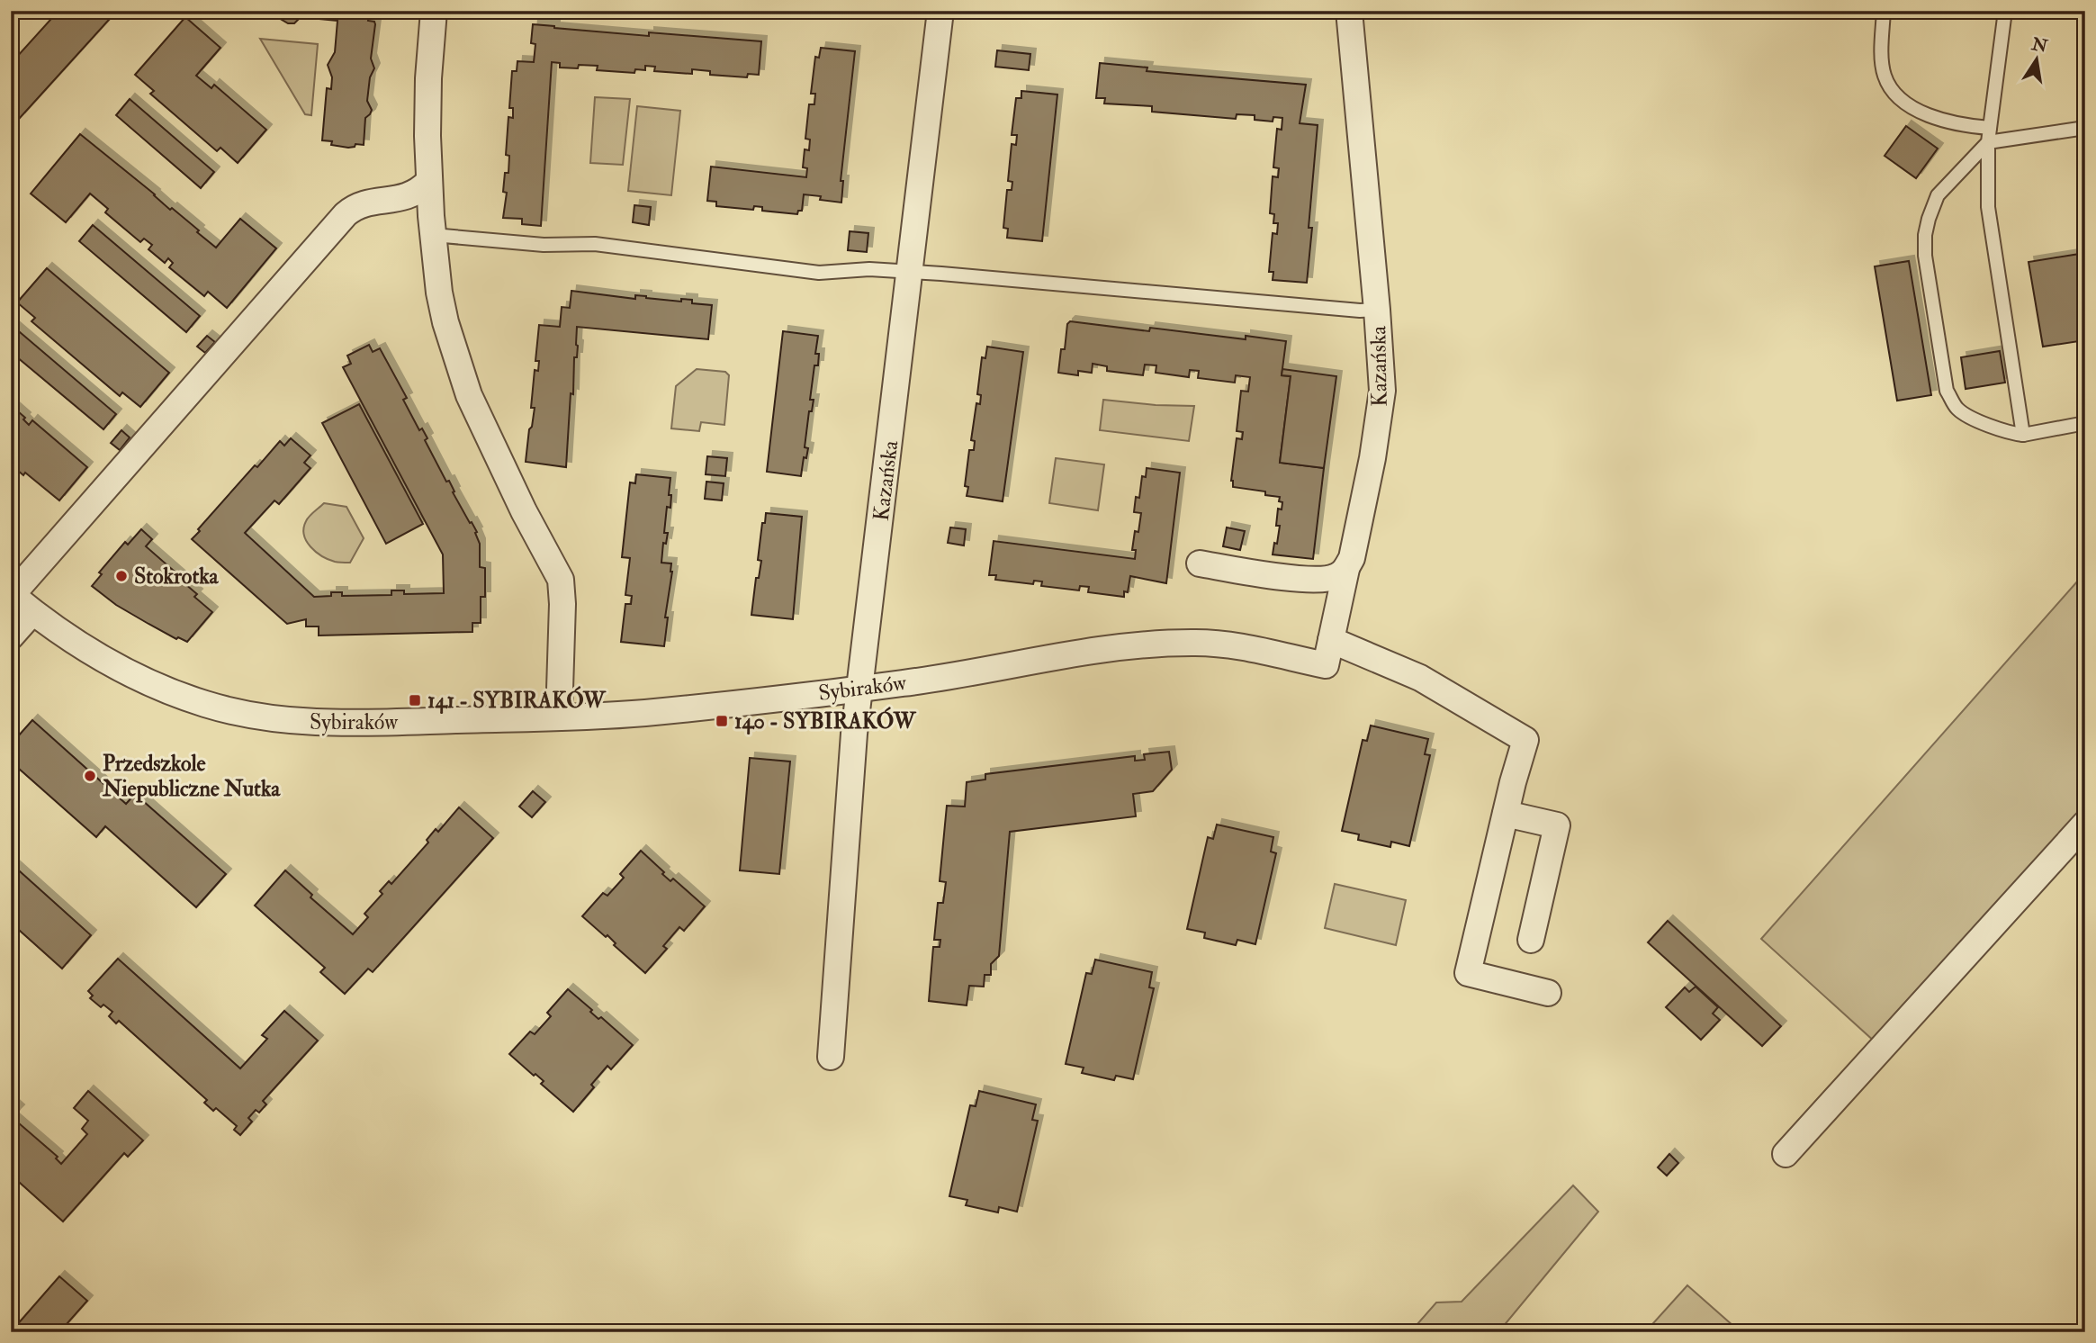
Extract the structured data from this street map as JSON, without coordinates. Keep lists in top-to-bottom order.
{
  "streets": {
    "street": ["Kazańska", "Sybiraków"]
  },
  "crossings": [
    ["Kazańska", "Sybiraków"]
  ],
  "places": {
    "other": ["Stokrotka", "Przedszkole Niepubliczne Nutka"],
    "transit": ["141 - SYBIRAKÓW", "140 - SYBIRAKÓW"]
  },
  "north": "top"
}
